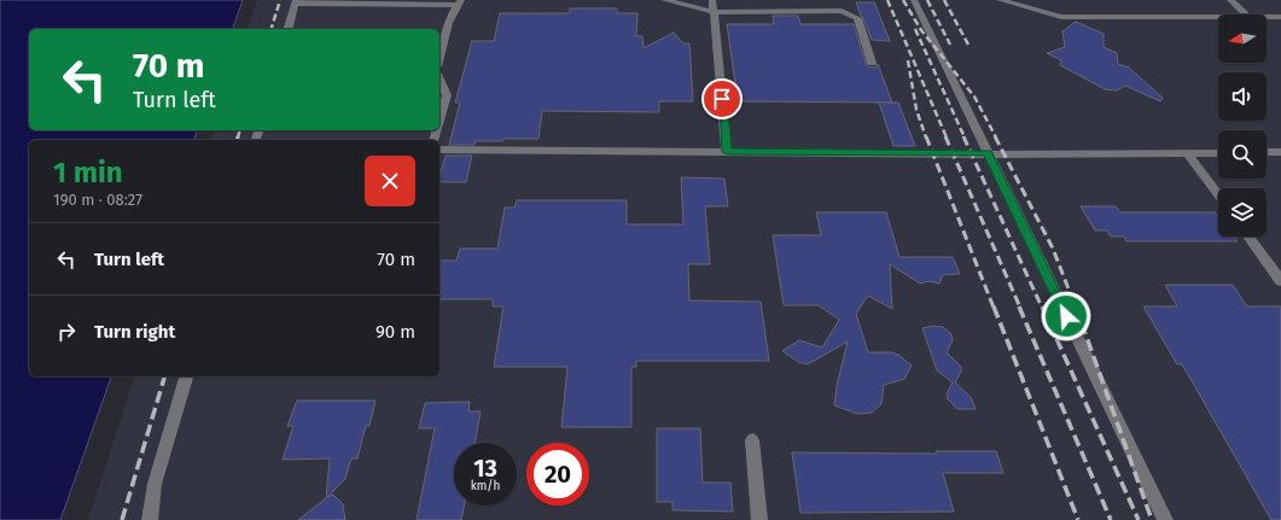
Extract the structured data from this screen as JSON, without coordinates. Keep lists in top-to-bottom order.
{
  "north": "left",
  "page": {
    "turn": ["70 m", "Turn left"],
    "heading": ["1 min", "190 m · 08:27"],
    "list": [
      {
        "name": "Turn left",
        "value": "70 m"
      },
      {
        "name": "Turn right",
        "value": "90 m"
      }
    ],
    "speed": "13 km/h",
    "limit": "20"
  }
}
